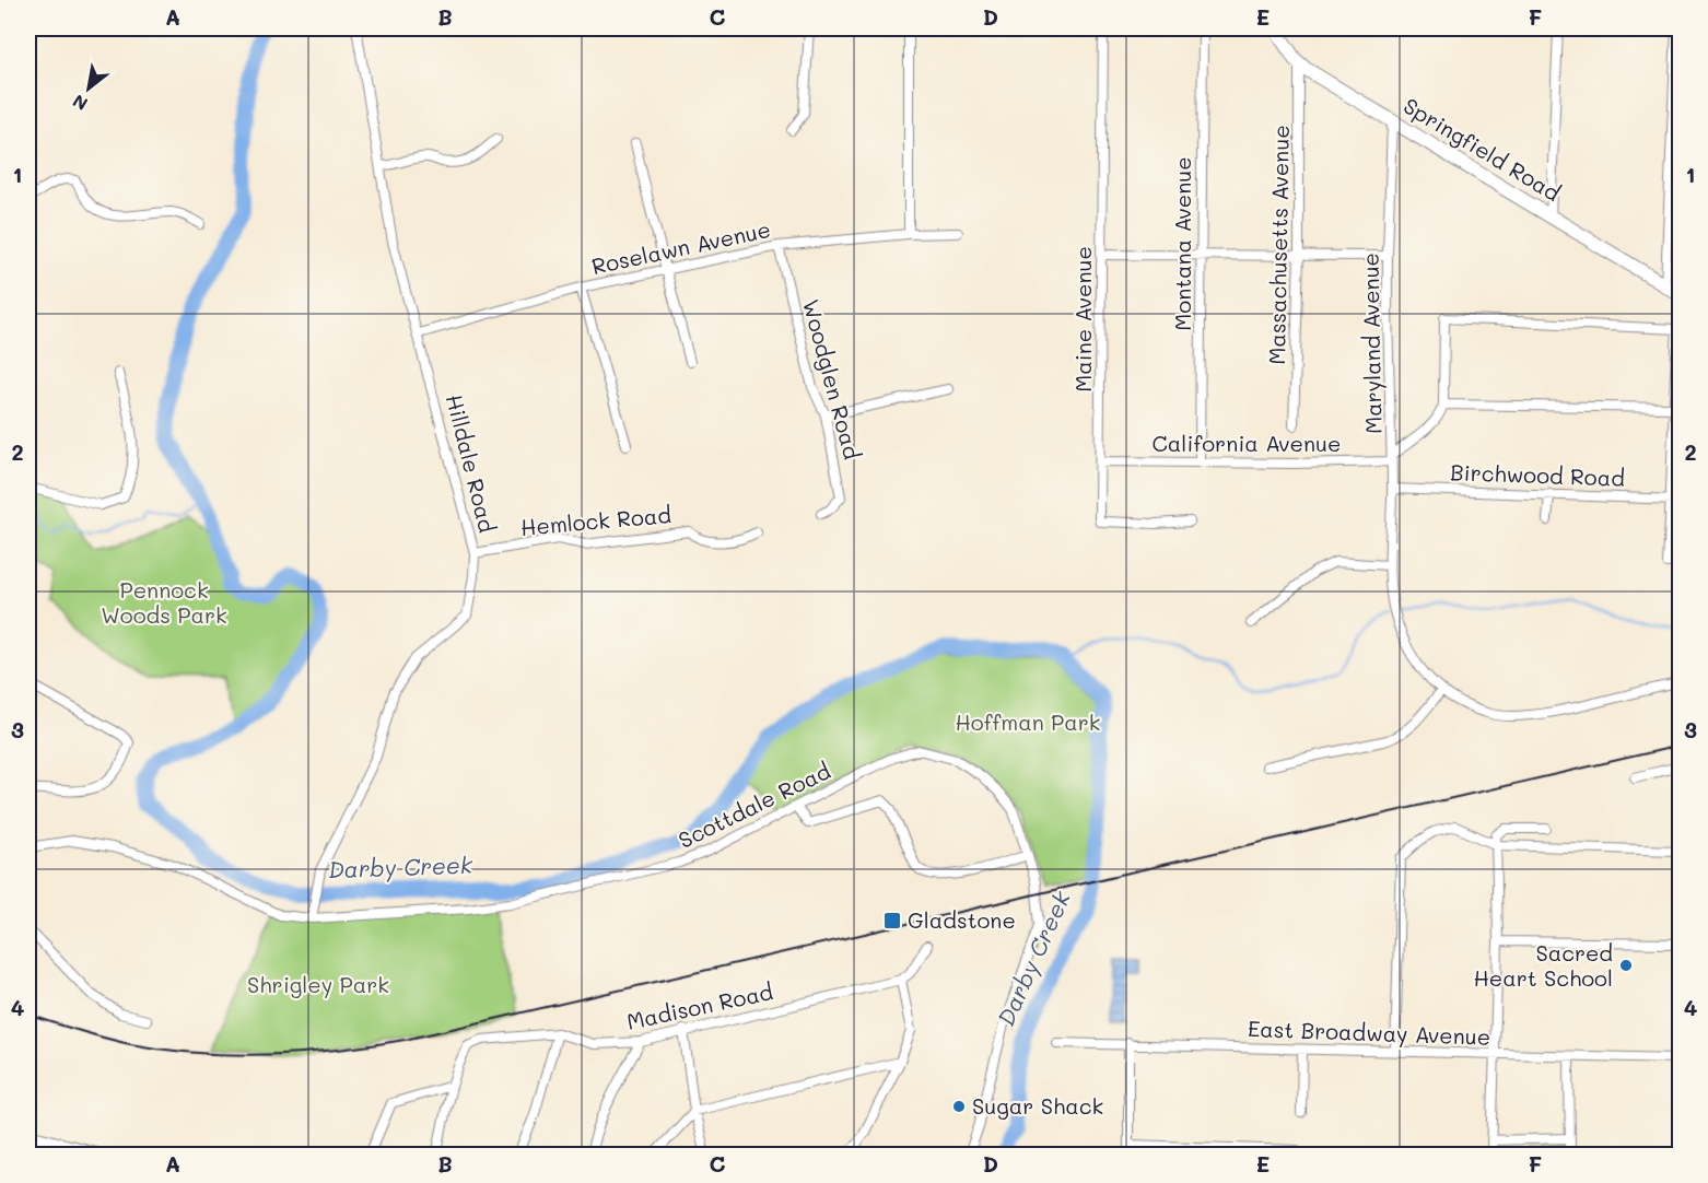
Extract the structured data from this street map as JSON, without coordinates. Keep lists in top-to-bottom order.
{
  "streets": {
    "main road": ["Springfield Road"],
    "street": [
      "Montana Avenue",
      "Massachusetts Avenue",
      "Roselawn Avenue",
      "Maine Avenue",
      "Maryland Avenue",
      "Woodglen Road",
      "California Avenue",
      "Hilldale Road",
      "Birchwood Road",
      "Hemlock Road",
      "Scottdale Road",
      "Madison Road",
      "East Broadway Avenue"
    ]
  },
  "crossings": [
    ["Springfield Road", "Massachusetts Avenue"],
    ["Springfield Road", "Maryland Avenue"],
    ["Montana Avenue", "California Avenue"],
    ["Roselawn Avenue", "Woodglen Road"],
    ["Roselawn Avenue", "Hilldale Road"],
    ["Maine Avenue", "California Avenue"],
    ["Maryland Avenue", "California Avenue"],
    ["Maryland Avenue", "Birchwood Road"],
    ["Hilldale Road", "Hemlock Road"],
    ["Hilldale Road", "Scottdale Road"]
  ],
  "water": ["Darby Creek"],
  "parks": ["Pennock Woods Park", "Hoffman Park", "Shrigley Park"],
  "places": {
    "transit": ["Gladstone"],
    "other": ["Sacred Heart School", "Sugar Shack"]
  },
  "north": "bottom left",
  "grid": {
    "columns": [
      "A",
      "B",
      "C",
      "D",
      "E",
      "F"
    ],
    "rows": [
      "1",
      "2",
      "3",
      "4"
    ]
  }
}
